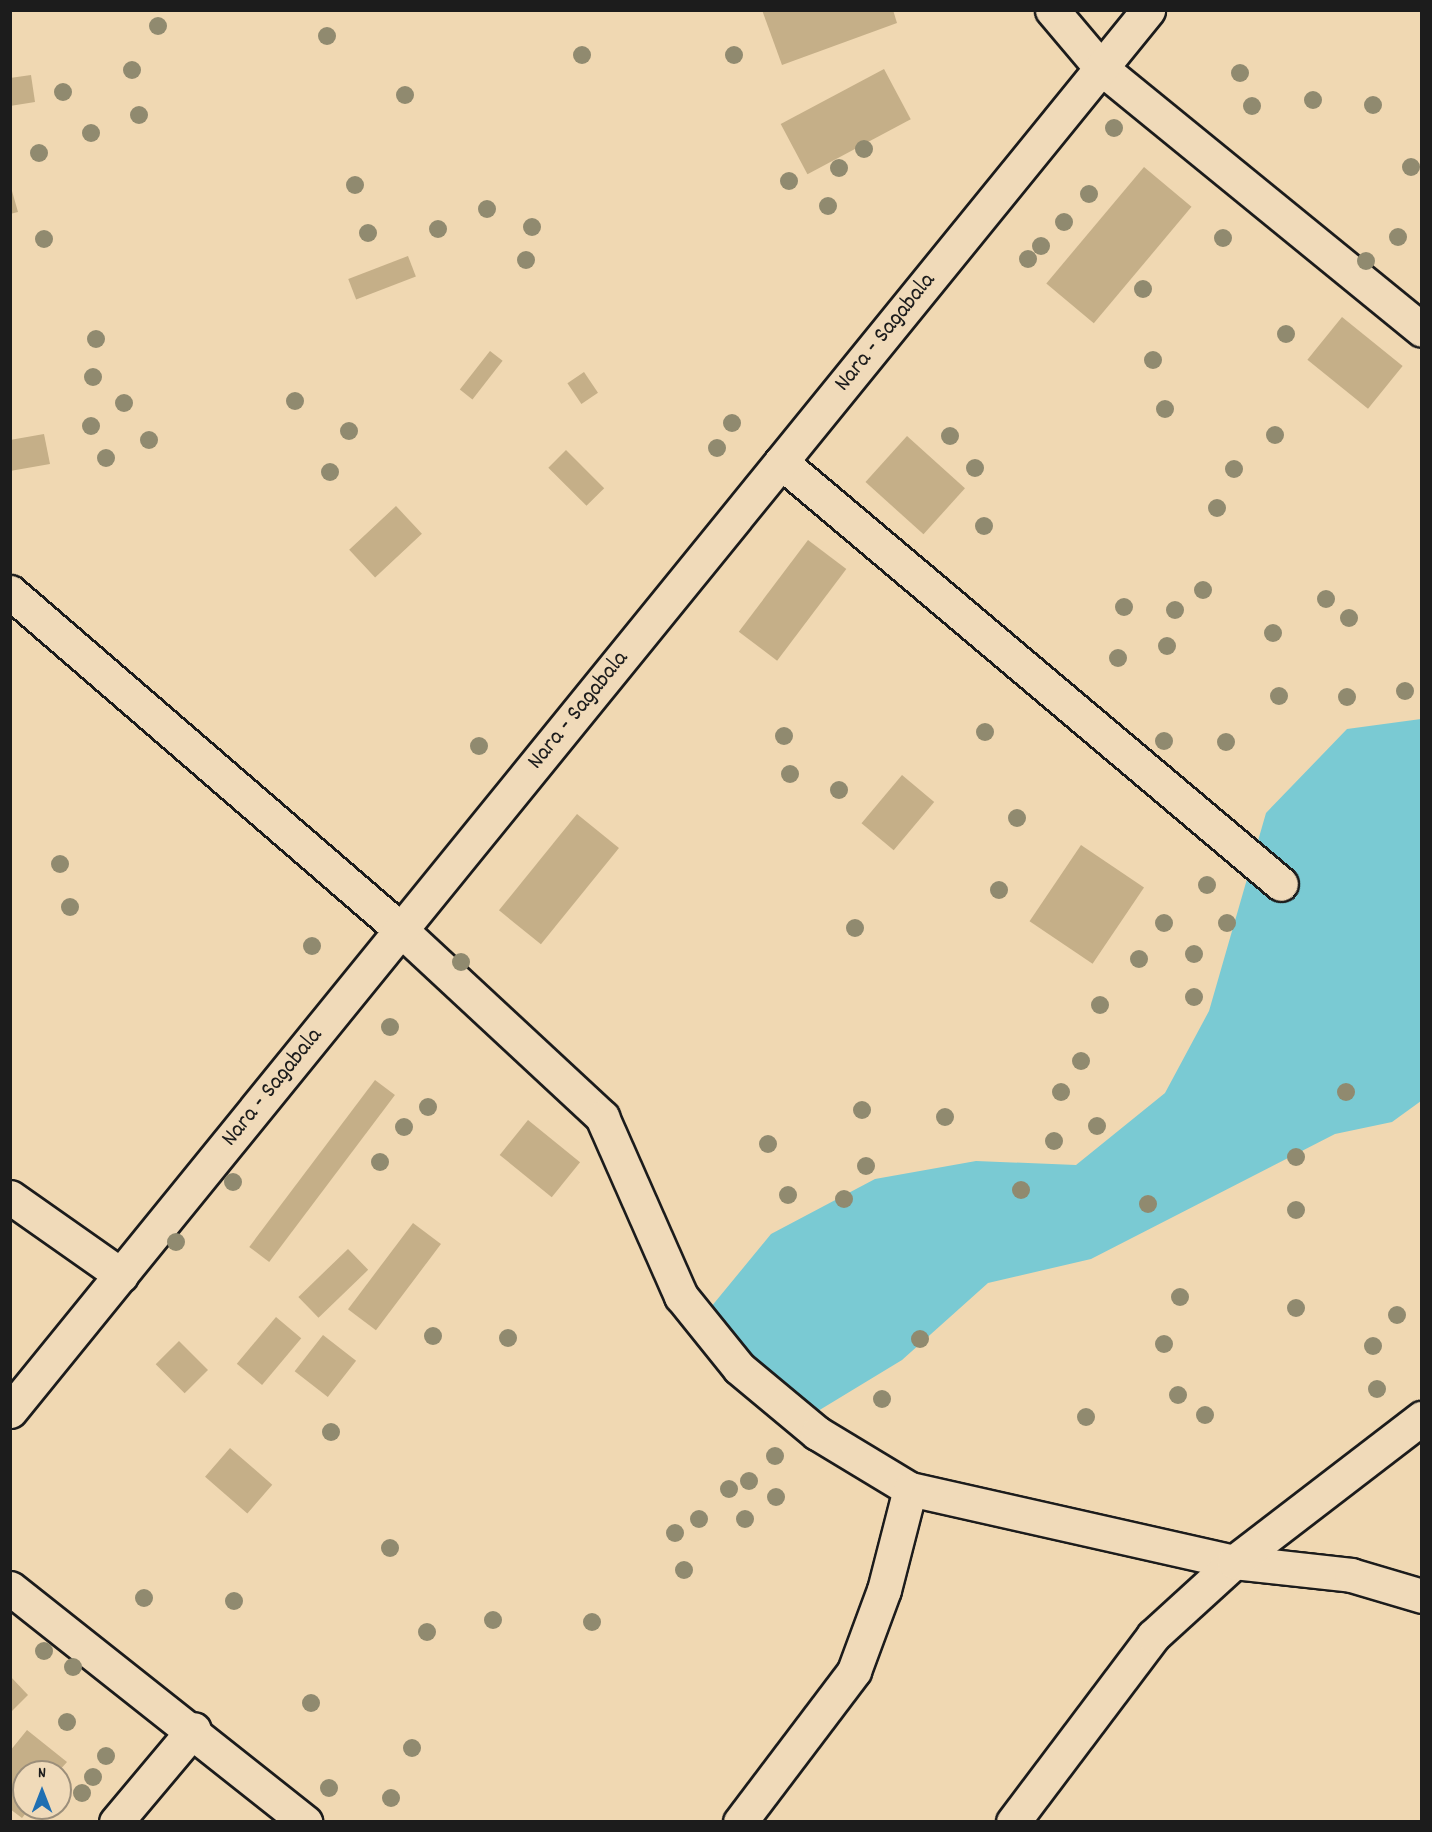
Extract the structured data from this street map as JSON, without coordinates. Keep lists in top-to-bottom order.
{
  "streets": {
    "street": ["Nara - Sagabala"]
  },
  "north": "top"
}
